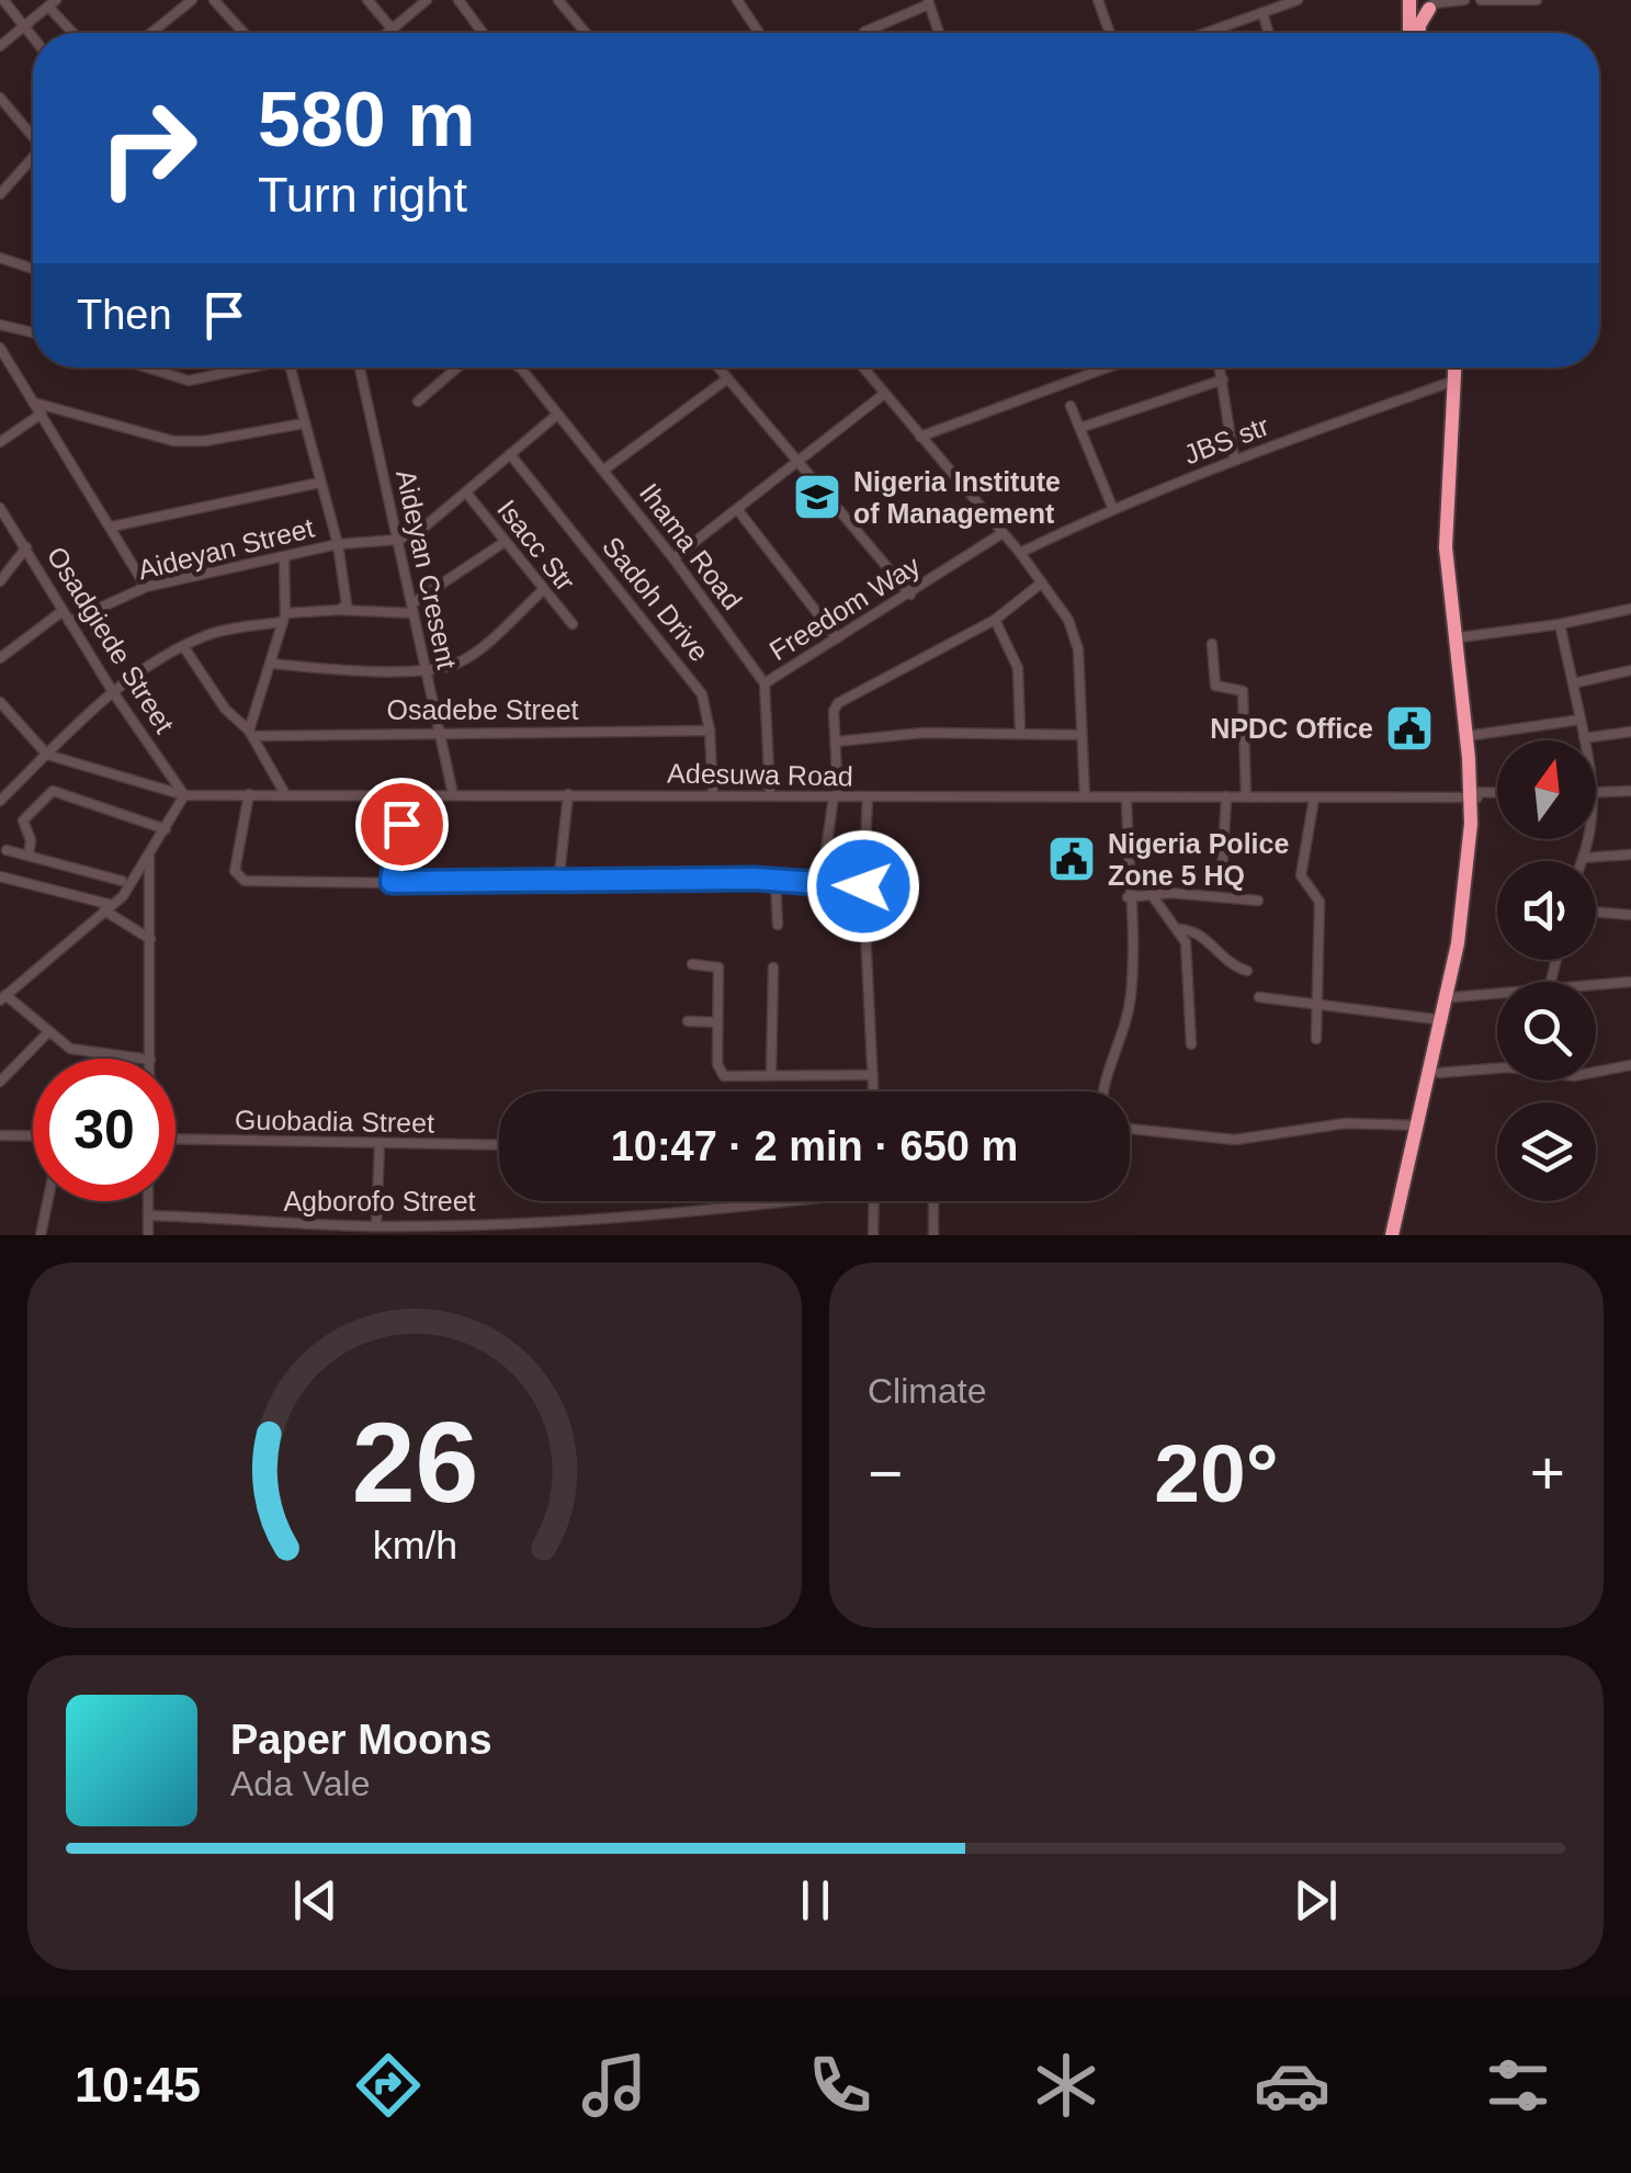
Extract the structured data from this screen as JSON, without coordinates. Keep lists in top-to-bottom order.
{
  "streets": {
    "street": [
      "JBS str",
      "Isacc Str",
      "Ihama Road",
      "Aideyan Street",
      "Aideyan Cresent",
      "Sadoh Drive",
      "Freedom Way",
      "Osadgiede Street",
      "Osadebe Street",
      "Adesuwa Road",
      "Guobadia Street",
      "Agborofo Street"
    ]
  },
  "crossings": [
    ["Ihama Road", "Freedom Way"],
    ["Aideyan Street", "Aideyan Cresent"],
    ["Aideyan Street", "Osadgiede Street"],
    ["Aideyan Cresent", "Osadebe Street"],
    ["Aideyan Cresent", "Adesuwa Road"],
    ["Sadoh Drive", "Osadebe Street"],
    ["Sadoh Drive", "Adesuwa Road"],
    ["Osadgiede Street", "Adesuwa Road"]
  ],
  "places": {
    "school or university": ["Nigeria Institute of Management"],
    "public building": ["NPDC Office", "Nigeria Police Zone 5 HQ"]
  },
  "north": "top",
  "page": {
    "turn": ["580 m", "Turn right"],
    "then": "Then",
    "limit": "30",
    "trip": "10:47 · 2 min · 650 m",
    "tile": "Climate",
    "heat": ["−", "20°", "+"],
    "song": ["Paper Moons", "Ada Vale"],
    "tabs": "10:45",
    "gauge": ["26", "km/h"]
  }
}
